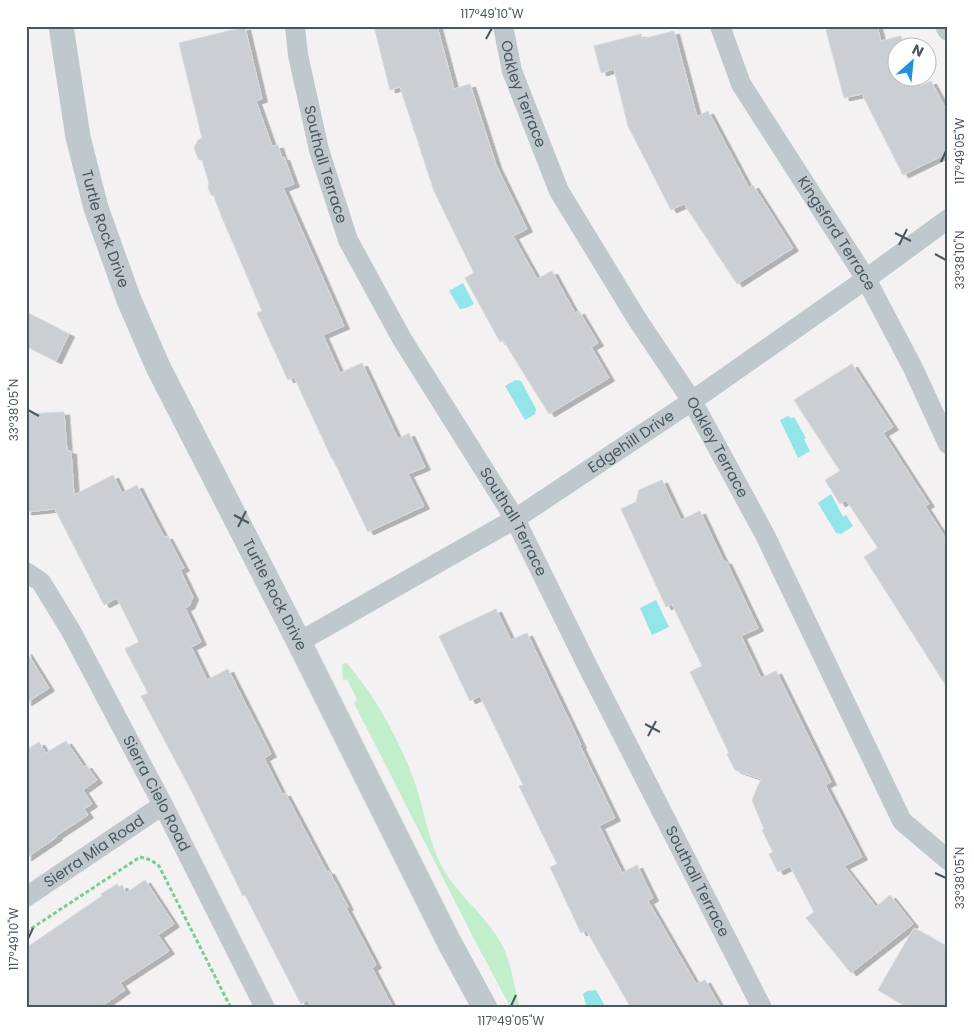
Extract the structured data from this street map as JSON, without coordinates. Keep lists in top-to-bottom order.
{
  "streets": {
    "street": [
      "Oakley Terrace",
      "Southall Terrace",
      "Turtle Rock Drive",
      "Kingsford Terrace",
      "Edgehill Drive",
      "Sierra Cielo Road",
      "Sierra Mia Road"
    ]
  },
  "crossings": [
    ["Oakley Terrace", "Edgehill Drive"],
    ["Southall Terrace", "Edgehill Drive"],
    ["Turtle Rock Drive", "Edgehill Drive"],
    ["Kingsford Terrace", "Edgehill Drive"],
    ["Sierra Cielo Road", "Sierra Mia Road"]
  ],
  "north": "top right",
  "coordinates": [
    "117°49'10\"W",
    "117°49'05\"W",
    "33°38'10\"N",
    "33°38'05\"N"
  ]
}
